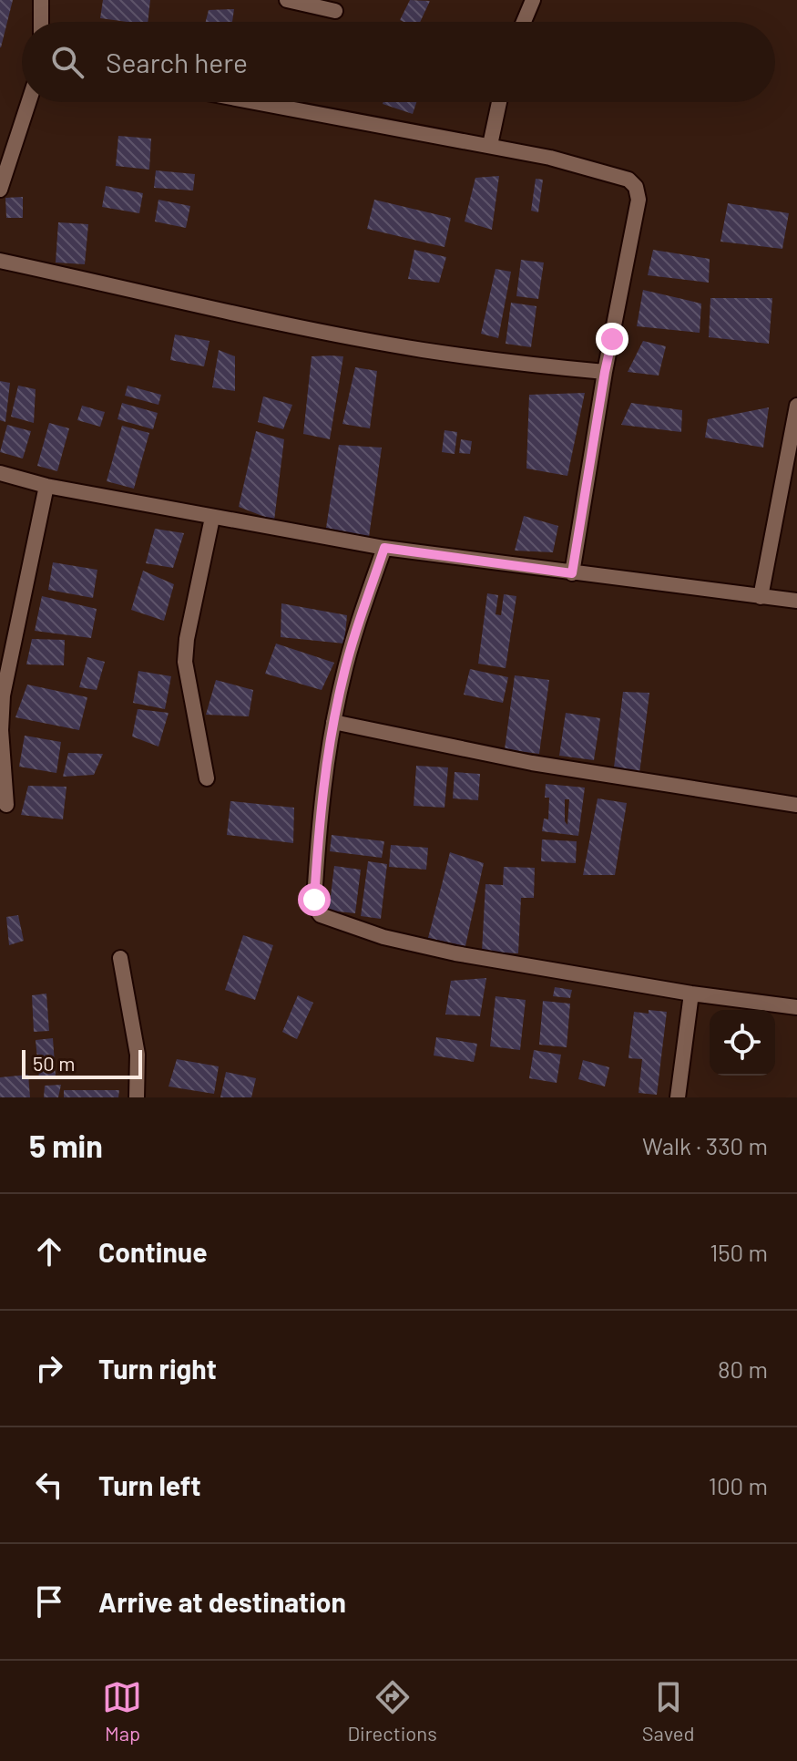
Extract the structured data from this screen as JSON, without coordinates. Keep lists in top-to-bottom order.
{
  "scale_bar": "50 m",
  "page": {
    "search": "Search here",
    "scale": "50 m",
    "heading": ["5 min", "Walk · 330 m"],
    "list": [
      ["Continue", "150 m"],
      ["Turn right", "80 m"],
      ["Turn left", "100 m"],
      "Arrive at destination"
    ],
    "nav": ["Map", "Directions", "Saved"]
  }
}
